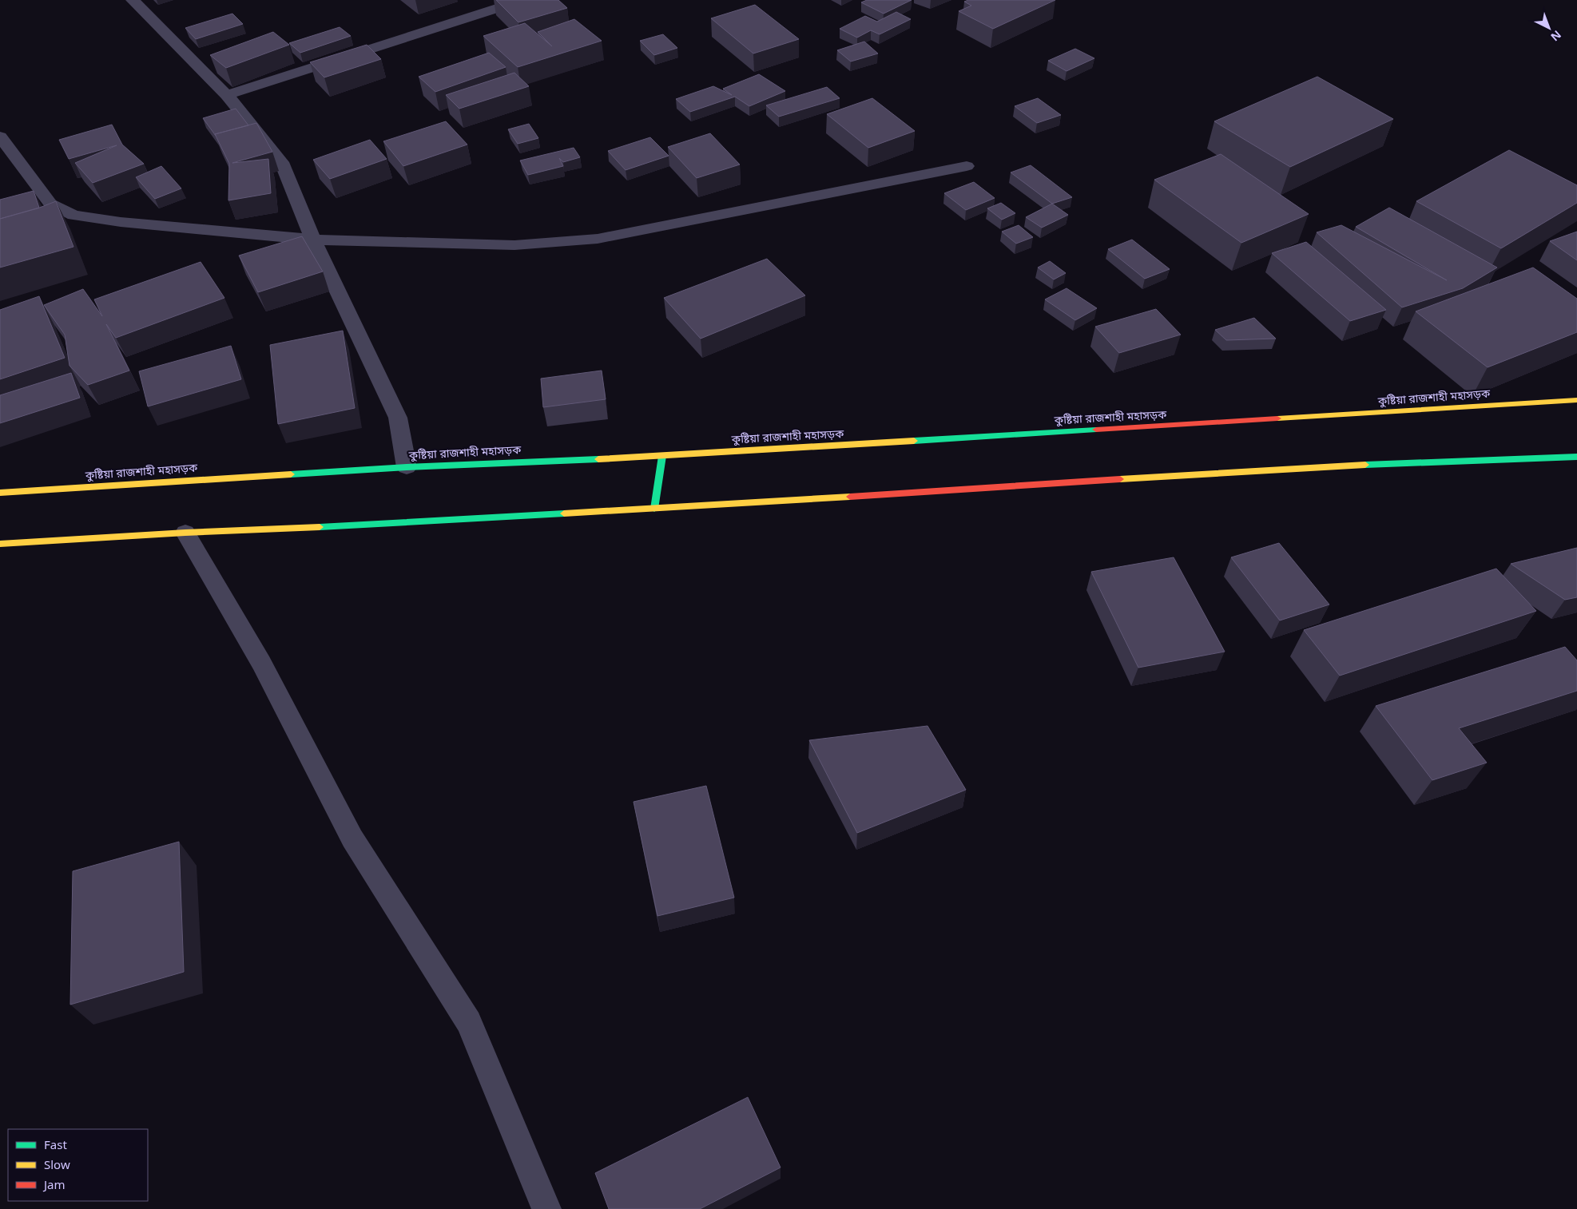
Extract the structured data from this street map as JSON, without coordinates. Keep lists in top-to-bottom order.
{
  "streets": {
    "highway": ["কুষ্টিয়া রাজশাহী মহাসড়ক"]
  },
  "legend": ["Fast", "Slow", "Jam"],
  "north": "bottom right"
}
